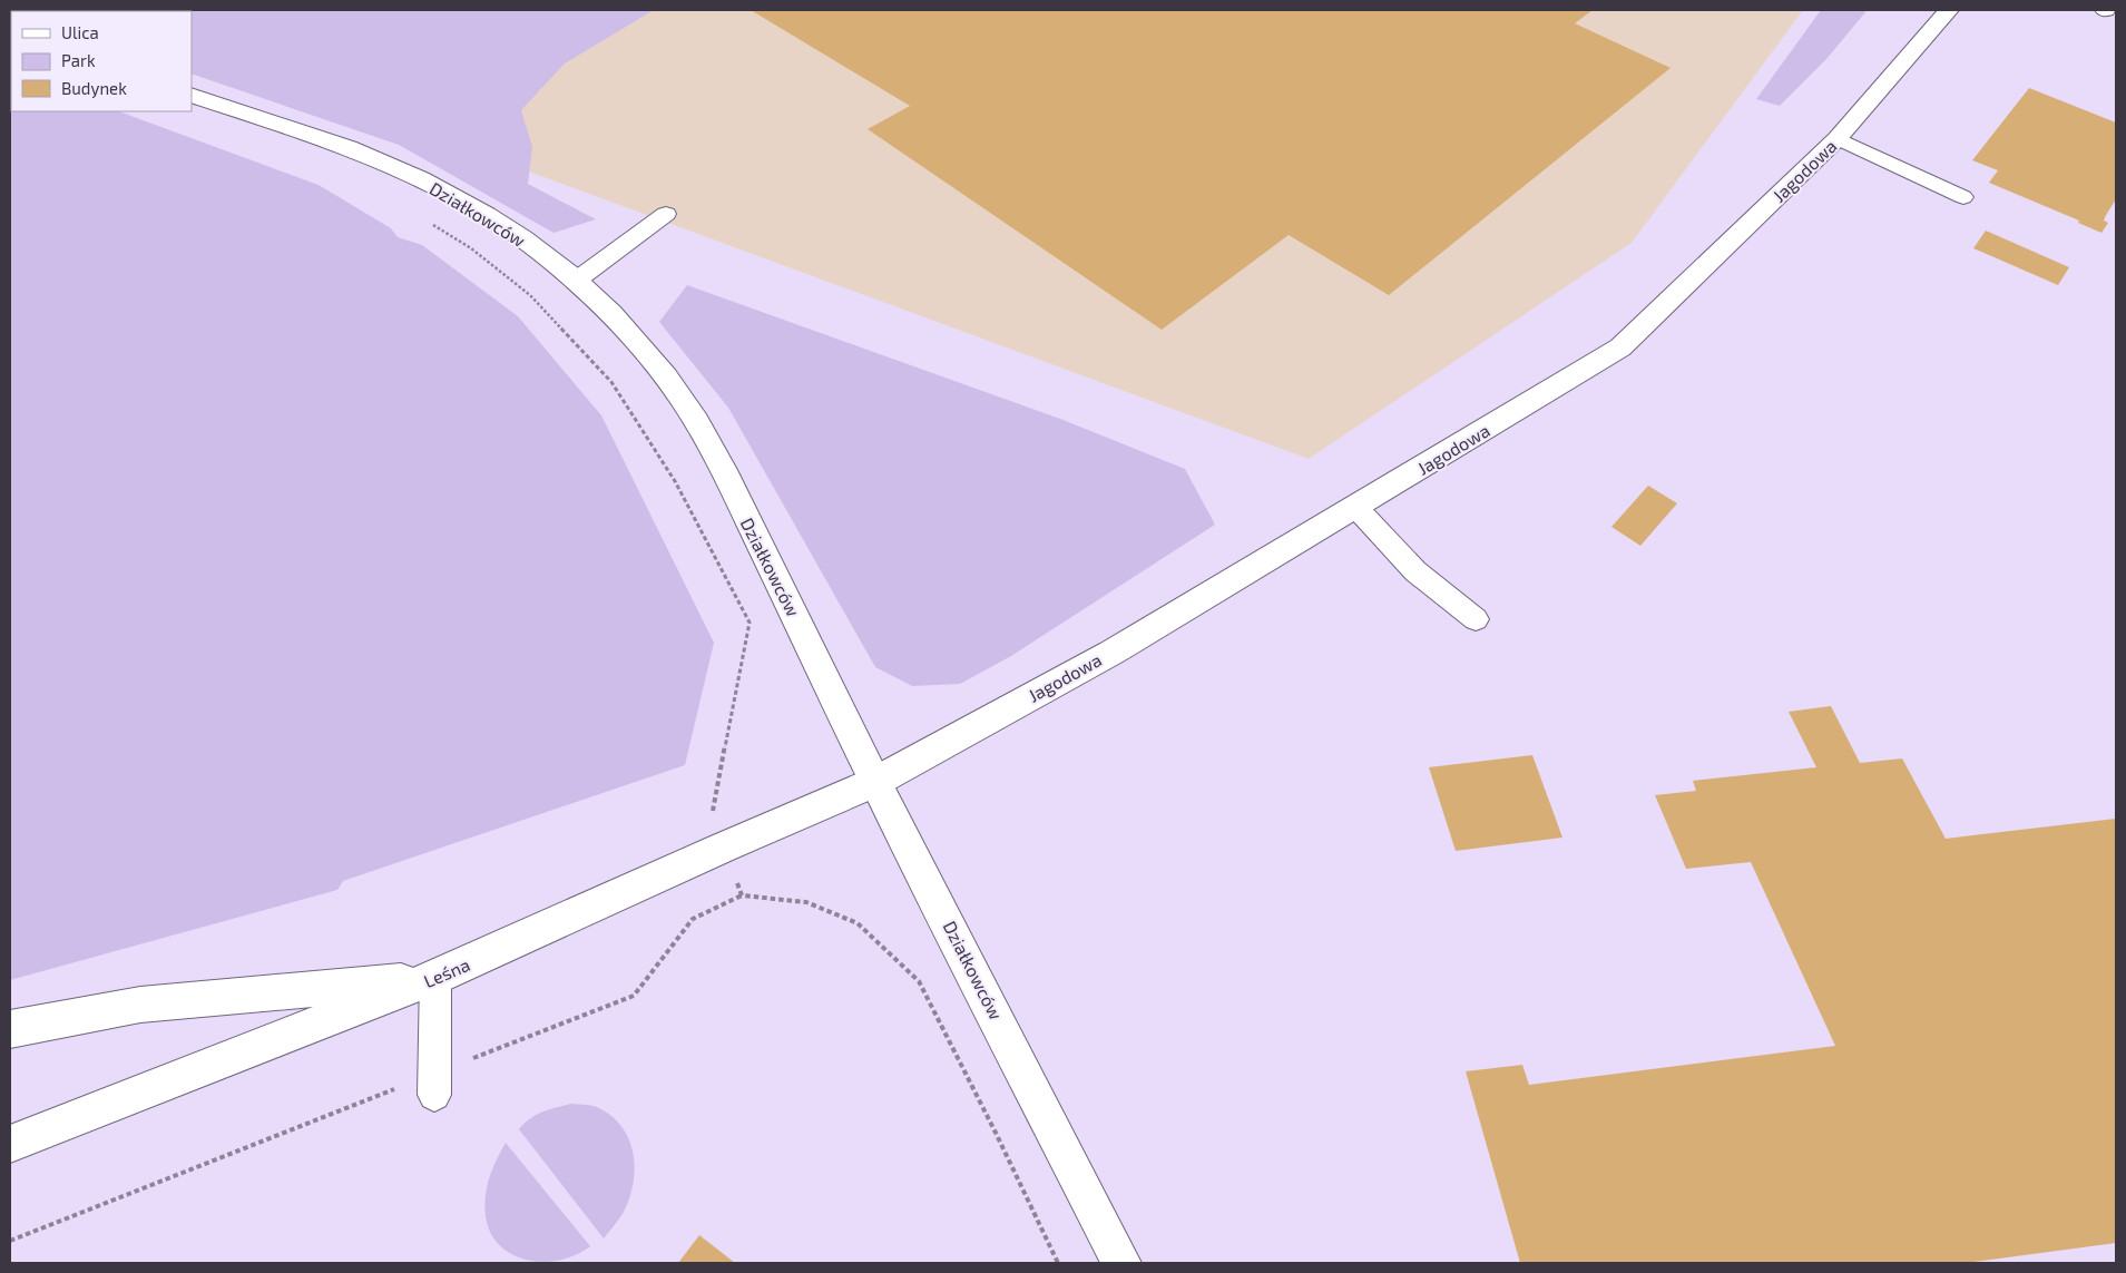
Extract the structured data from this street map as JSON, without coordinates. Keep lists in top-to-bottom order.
{
  "streets": {
    "street": ["Jagodowa", "Działkowców", "Leśna"]
  },
  "crossings": [
    ["Jagodowa", "Działkowców"],
    ["Jagodowa", "Leśna"],
    ["Działkowców", "Leśna"]
  ],
  "legend": ["Ulica", "Park", "Budynek"]
}
